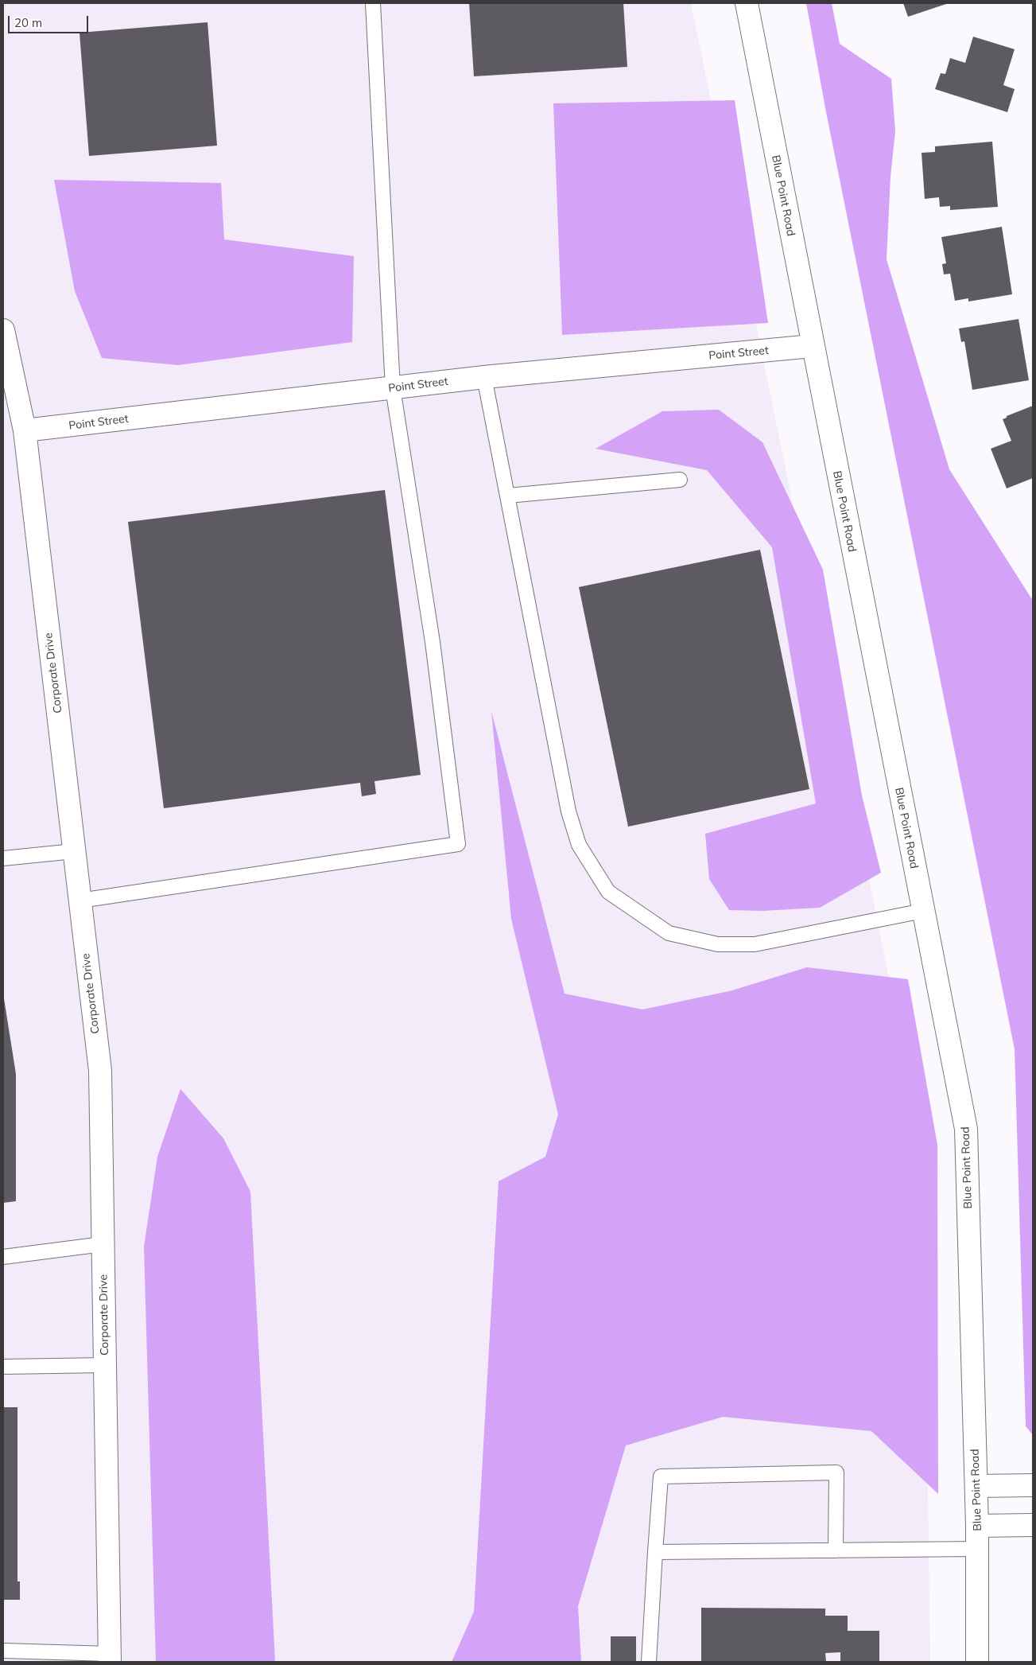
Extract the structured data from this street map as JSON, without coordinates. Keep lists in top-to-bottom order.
{
  "streets": {
    "street": ["Blue Point Road", "Point Street", "Corporate Drive"]
  },
  "crossings": [
    ["Blue Point Road", "Point Street"],
    ["Point Street", "Corporate Drive"]
  ],
  "scale_bar": "20 m"
}
